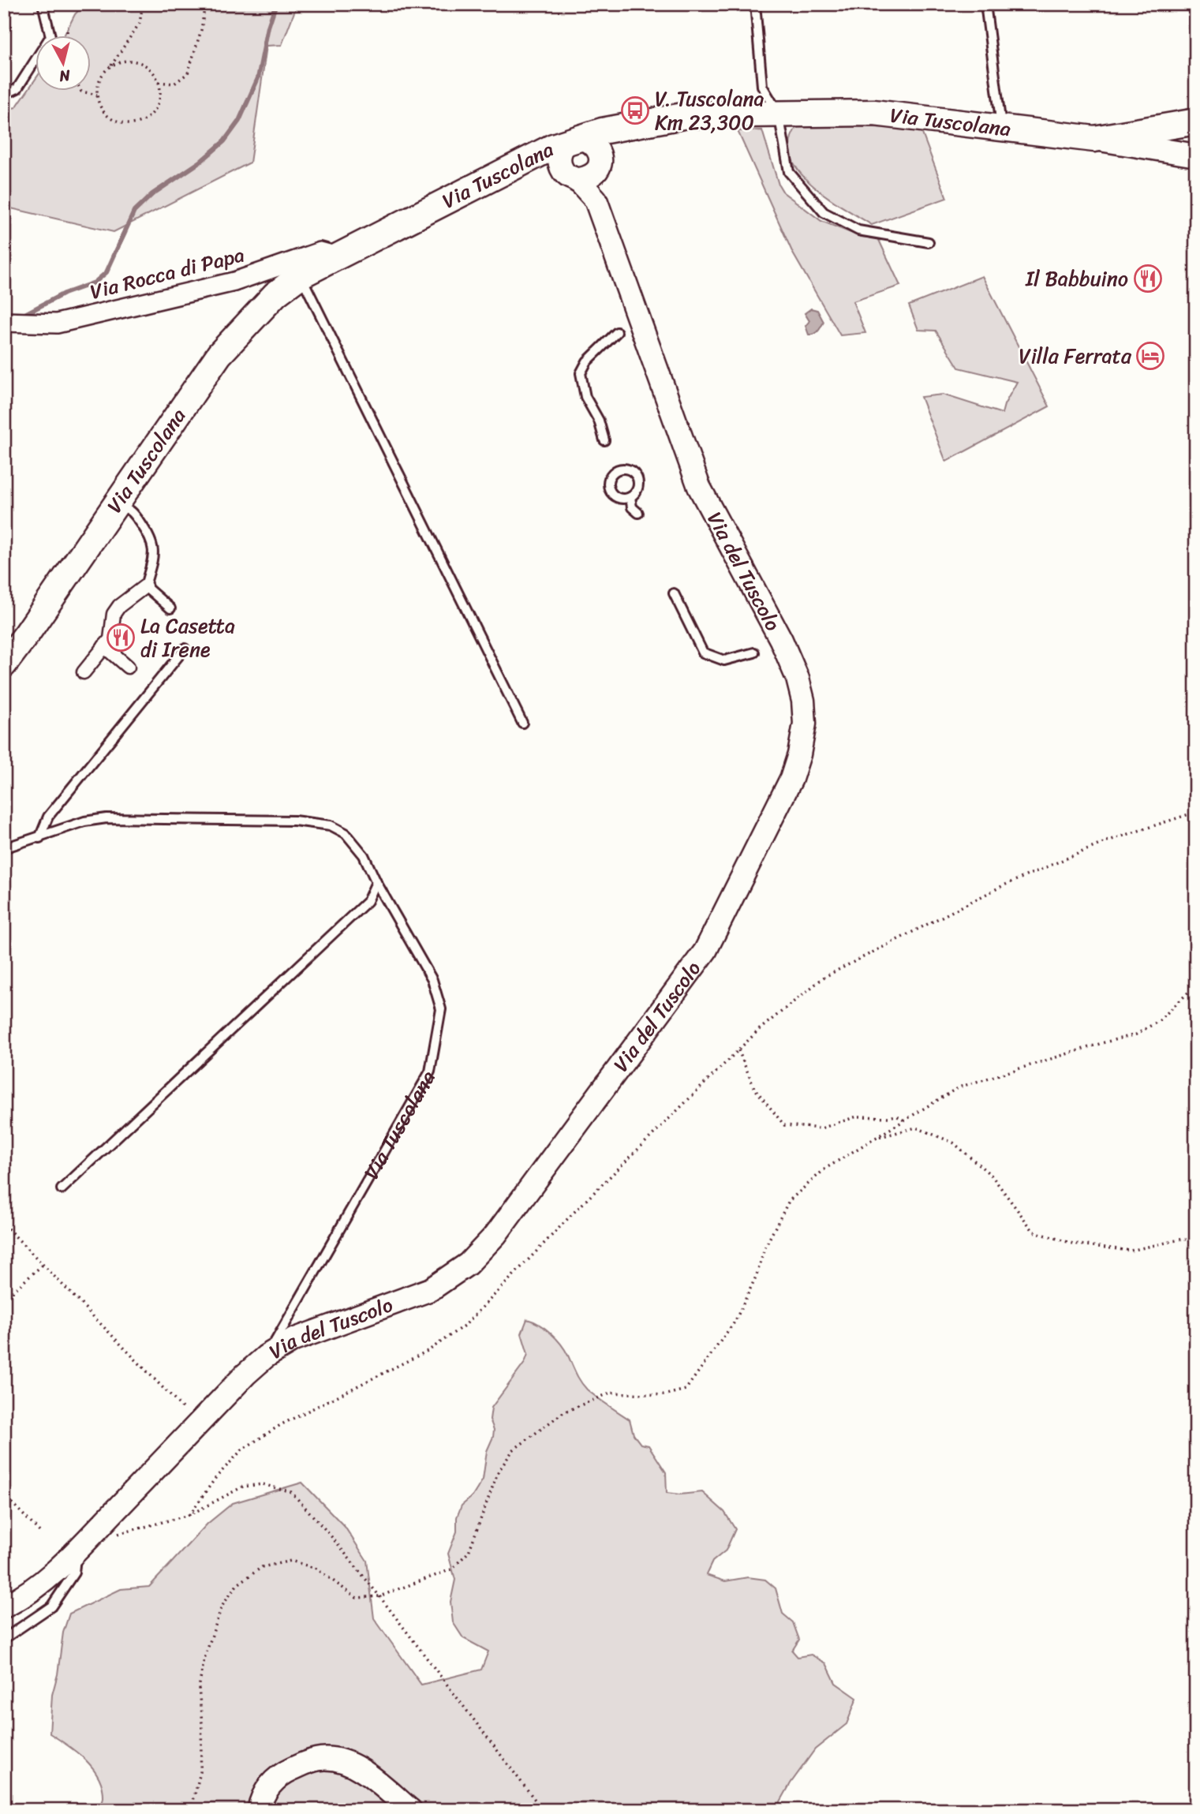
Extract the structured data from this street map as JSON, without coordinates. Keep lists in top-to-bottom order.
{
  "streets": {
    "main road": ["Via Tuscolana"],
    "street": ["Via Rocca di Papa", "Via del Tuscolo"]
  },
  "crossings": [
    ["Via Tuscolana", "Via Rocca di Papa"],
    ["Via Tuscolana", "Via del Tuscolo"]
  ],
  "places": {
    "bus stop": ["V. Tuscolana Km 23,300"],
    "restaurant": ["Il Babbuino", "La Casetta di Irene"],
    "hotel": ["Villa Ferrata"]
  },
  "north": "bottom"
}
